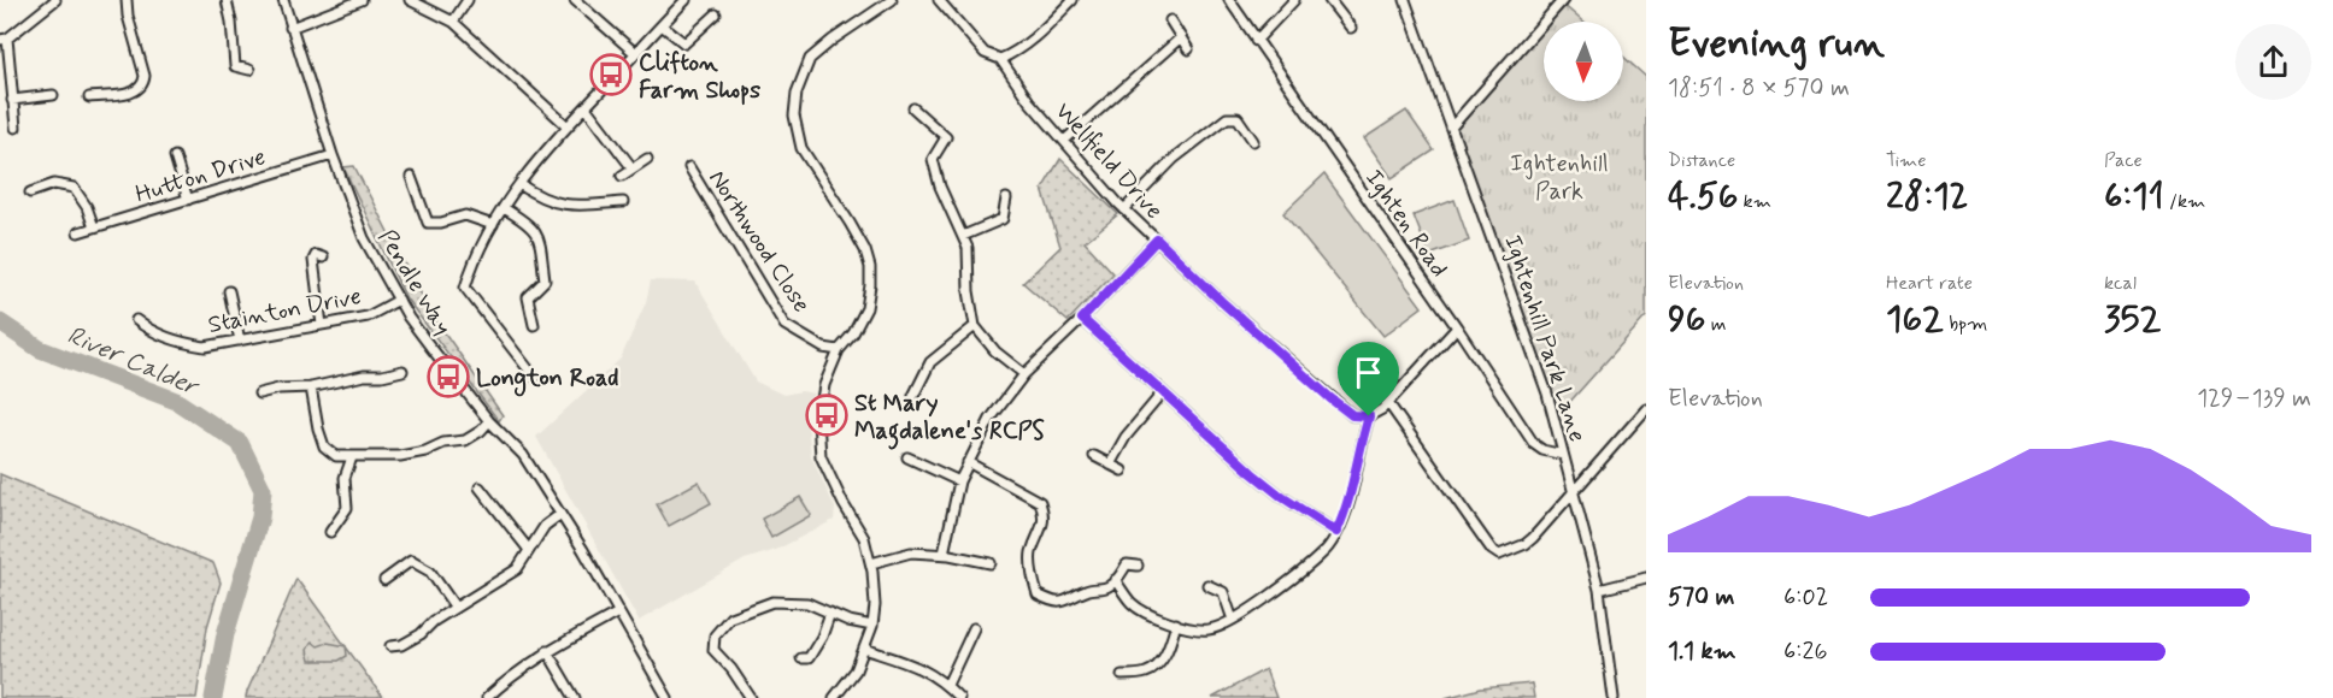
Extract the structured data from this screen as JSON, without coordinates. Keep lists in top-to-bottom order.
{
  "streets": {
    "street": [
      "Wellfield Drive",
      "Hutton Drive",
      "Ighten Road",
      "Northwood Close",
      "Pendle Way",
      "Stainton Drive",
      "Ightenhill Park Lane"
    ]
  },
  "crossings": [
    ["Hutton Drive", "Pendle Way"],
    ["Ighten Road", "Ightenhill Park Lane"],
    ["Pendle Way", "Stainton Drive"]
  ],
  "water": ["River Calder"],
  "parks": ["Ightenhill Park"],
  "places": {
    "bus stop": ["Clifton Farm Shops", "Longton Road", "St Mary Magdalene's RCPS"]
  },
  "north": "bottom",
  "page": {
    "heading": ["Evening run", "18:51 · 8 × 570 m"],
    "stats": [
      ["Distance", "4.56 km"],
      ["Time", "28:12"],
      ["Pace", "6:11 /km"],
      ["Elevation", "96 m"],
      ["Heart rate", "162 bpm"],
      ["kcal", "352"]
    ],
    "chart": ["Elevation", "129–139 m"],
    "list": [
      {
        "name": "570 m",
        "note": "6:02"
      },
      {
        "name": "1.1 km",
        "note": "6:26"
      }
    ]
  }
}
